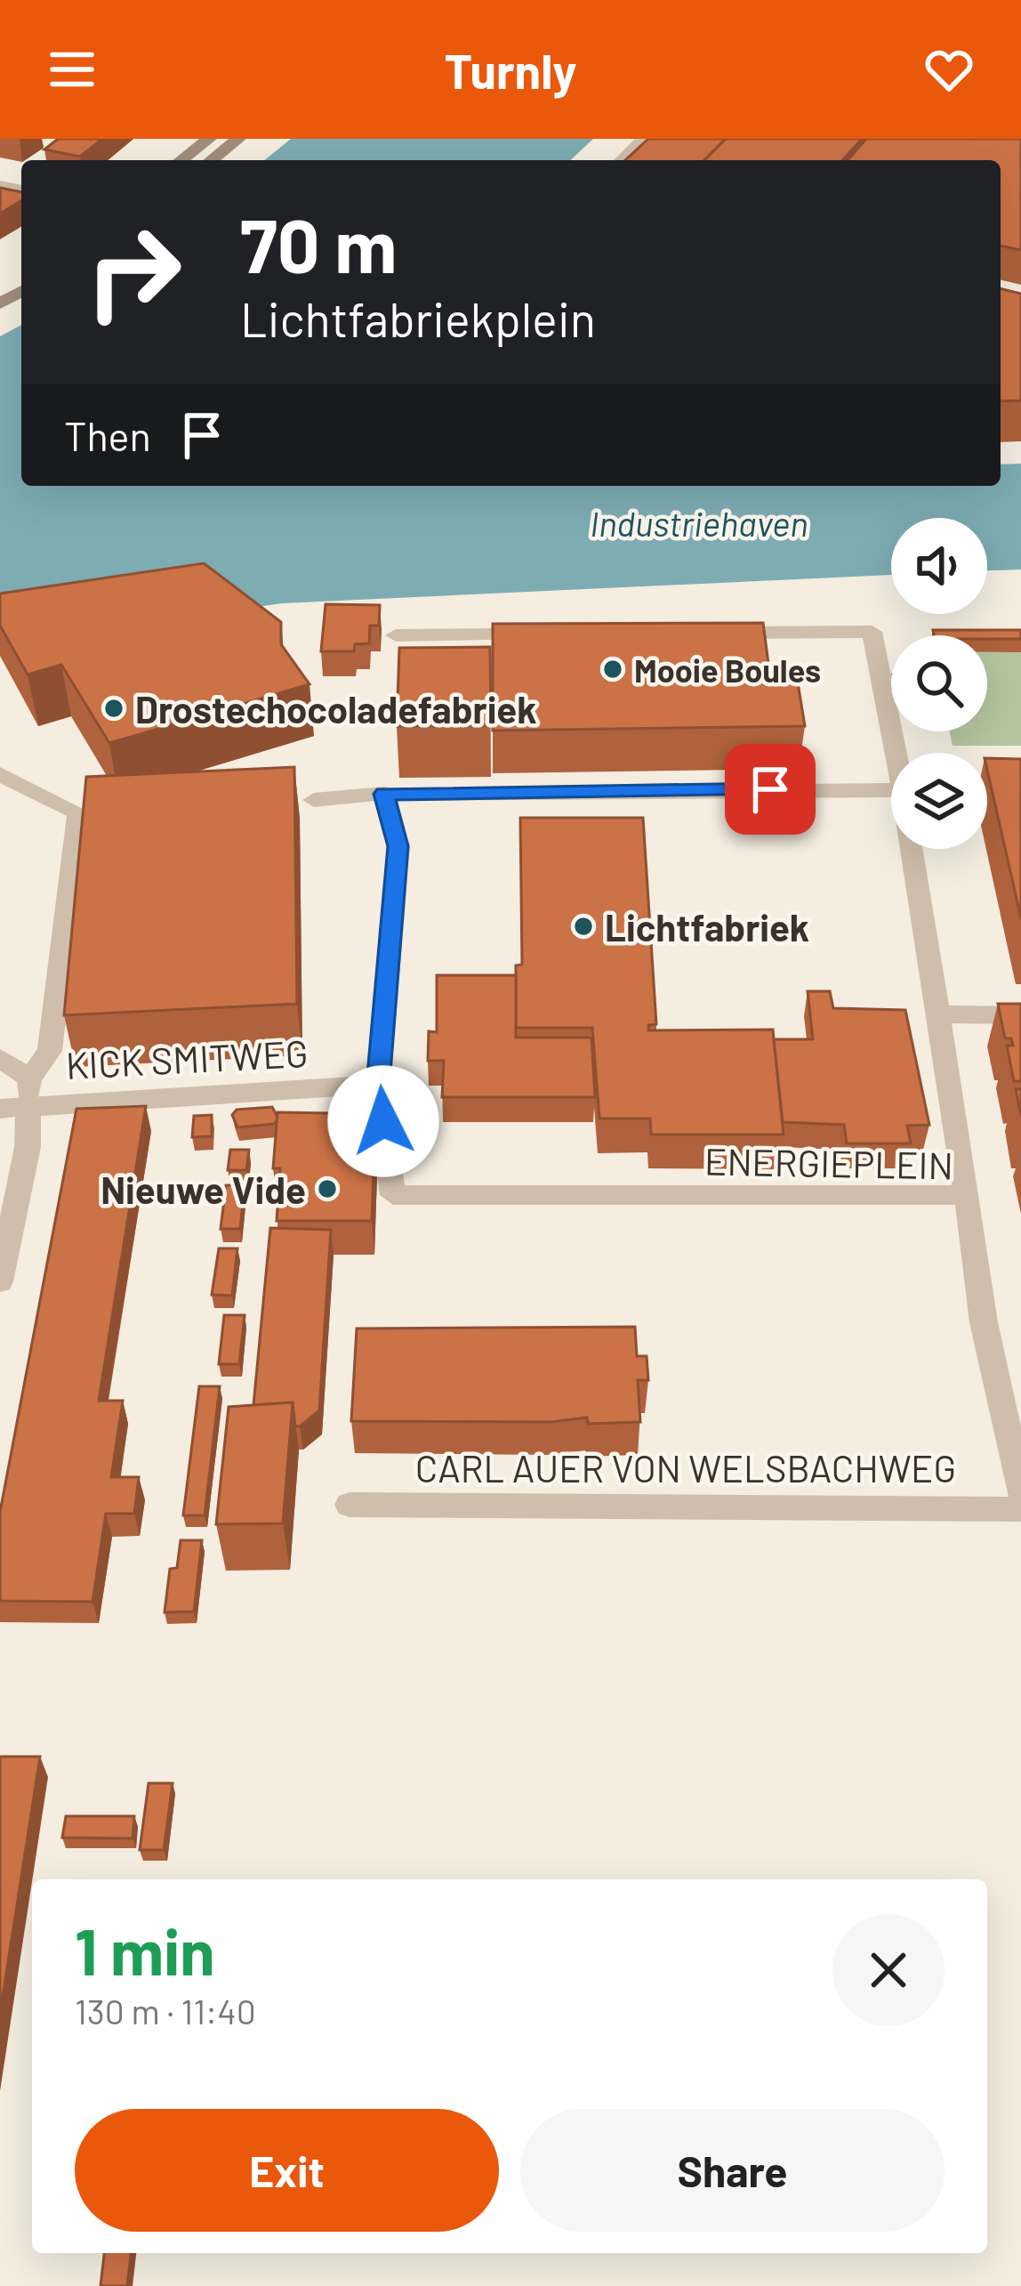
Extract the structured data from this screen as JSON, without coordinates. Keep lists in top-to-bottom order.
{
  "streets": {
    "street": ["KICK SMITWEG", "ENERGIEPLEIN", "CARL AUER VON WELSBACHWEG"]
  },
  "crossings": [
    ["KICK SMITWEG", "ENERGIEPLEIN"]
  ],
  "water": ["Industriehaven"],
  "places": [
    "Mooie Boules",
    "Drostechocoladefabriek",
    "Lichtfabriek",
    "Nieuwe Vide"
  ],
  "page": {
    "header": "Turnly",
    "turn": ["70 m", "Lichtfabriekplein"],
    "then": "Then",
    "heading": ["1 min", "130 m · 11:40"],
    "buttons": ["Exit", "Share"]
  }
}
